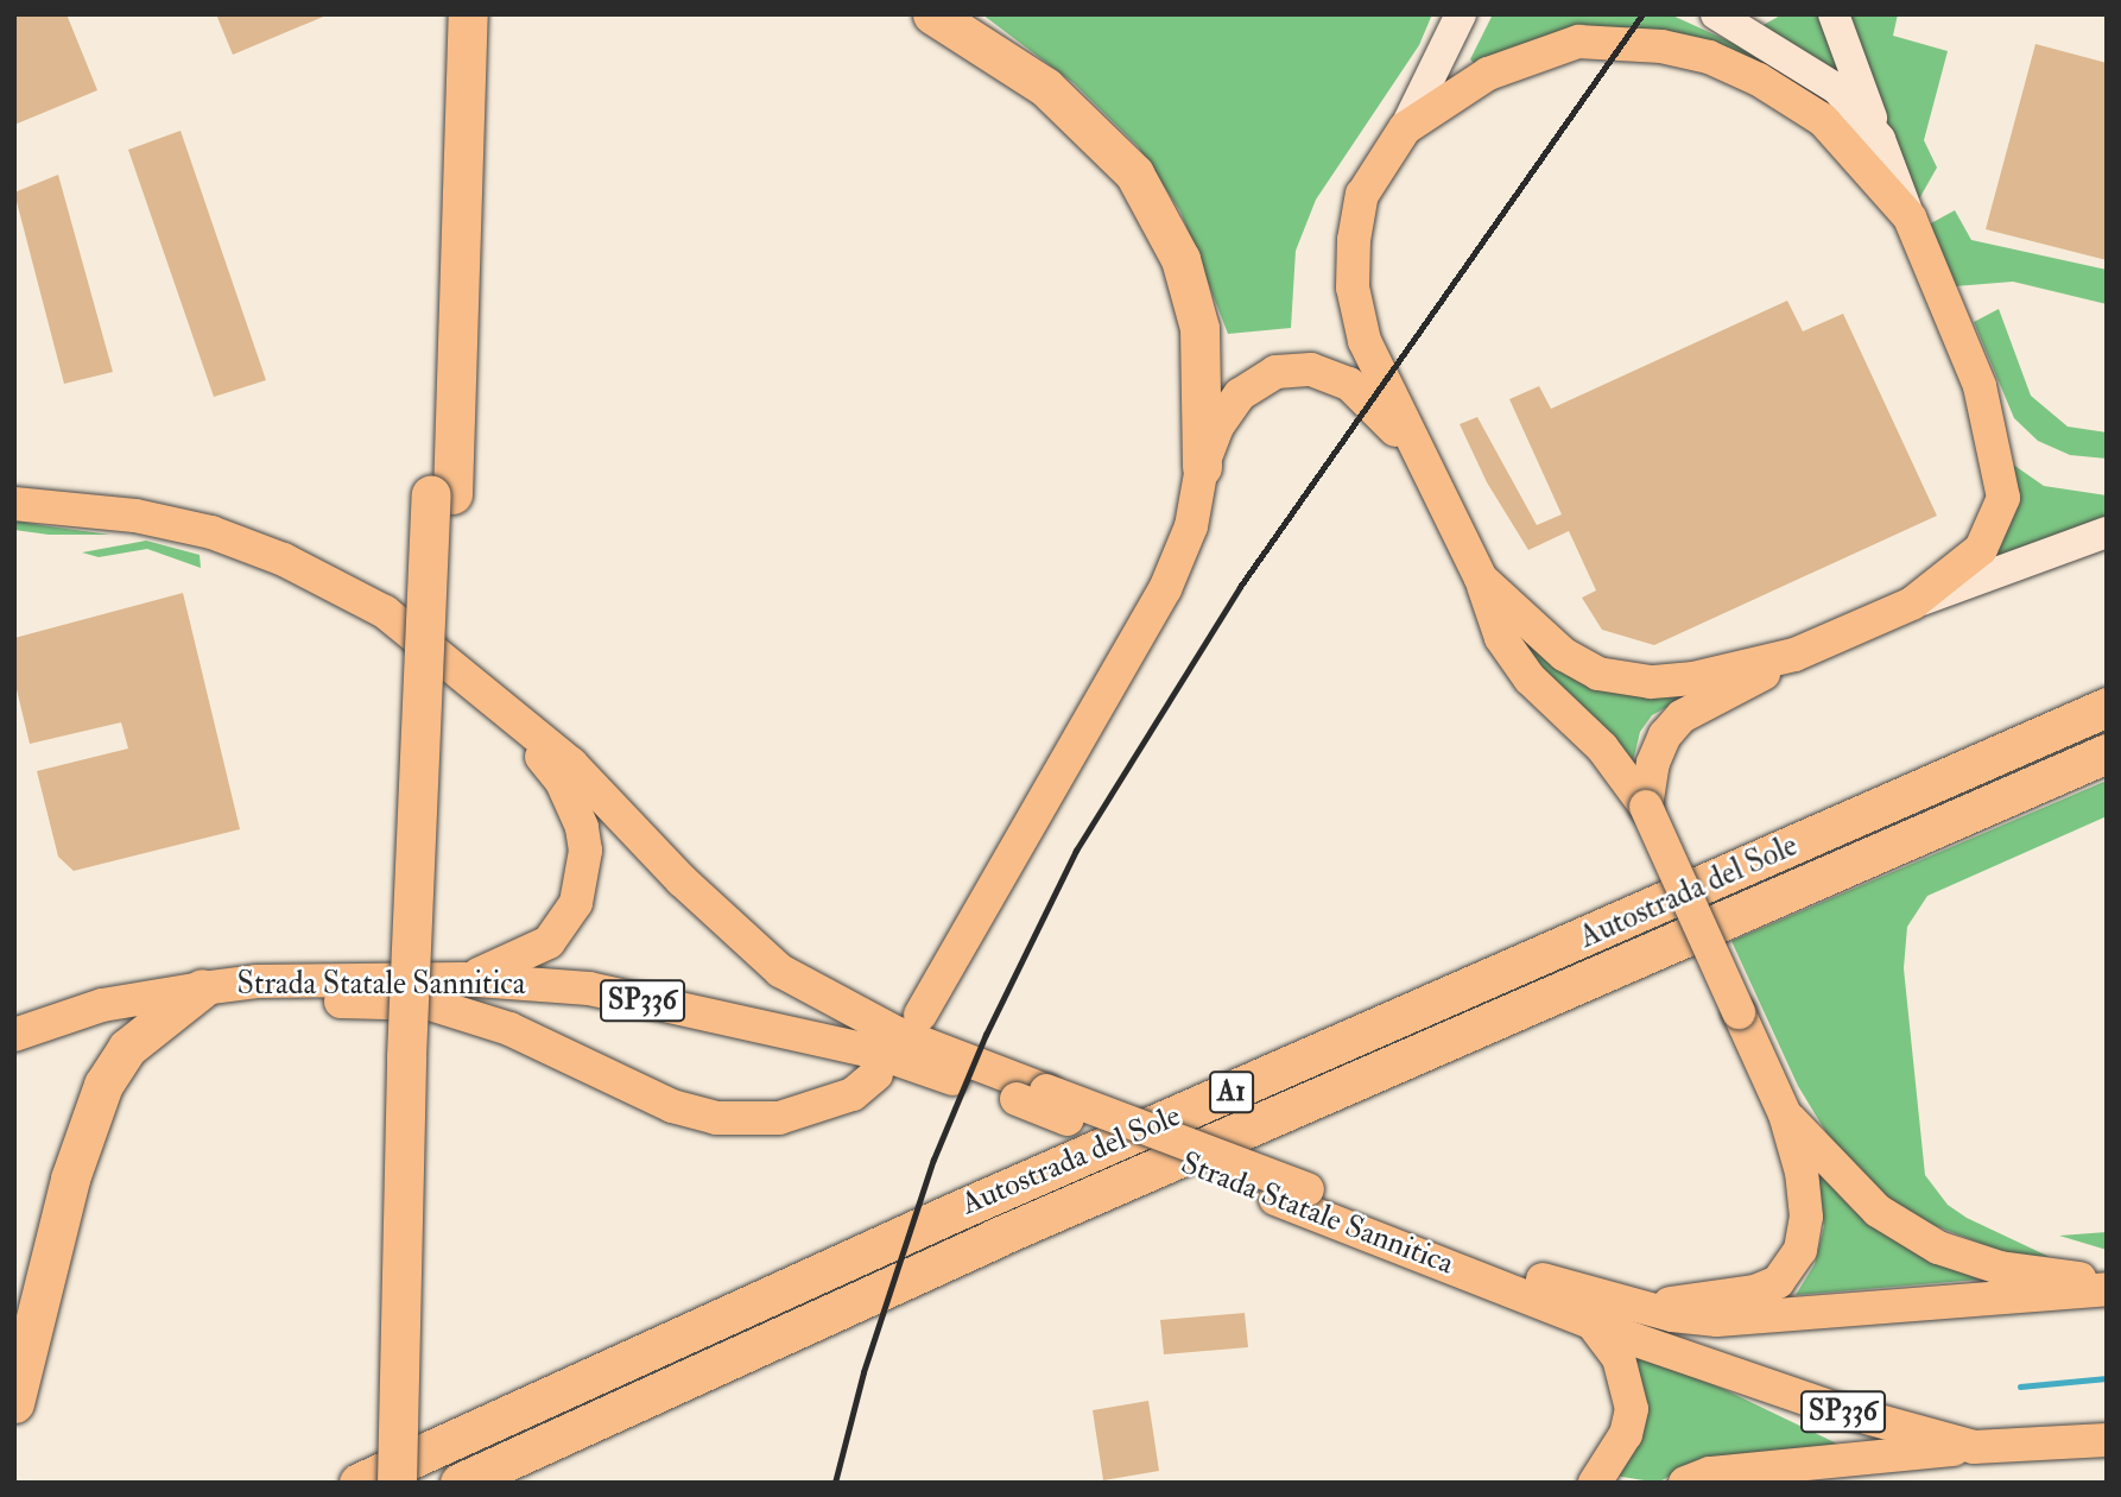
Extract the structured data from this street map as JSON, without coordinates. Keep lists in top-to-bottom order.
{
  "streets": {
    "highway": ["Autostrada del Sole", "A1"],
    "main road": ["Strada Statale Sannitica", "SP336"]
  },
  "crossings": [
    ["Strada Statale Sannitica", "SP336"]
  ]
}
